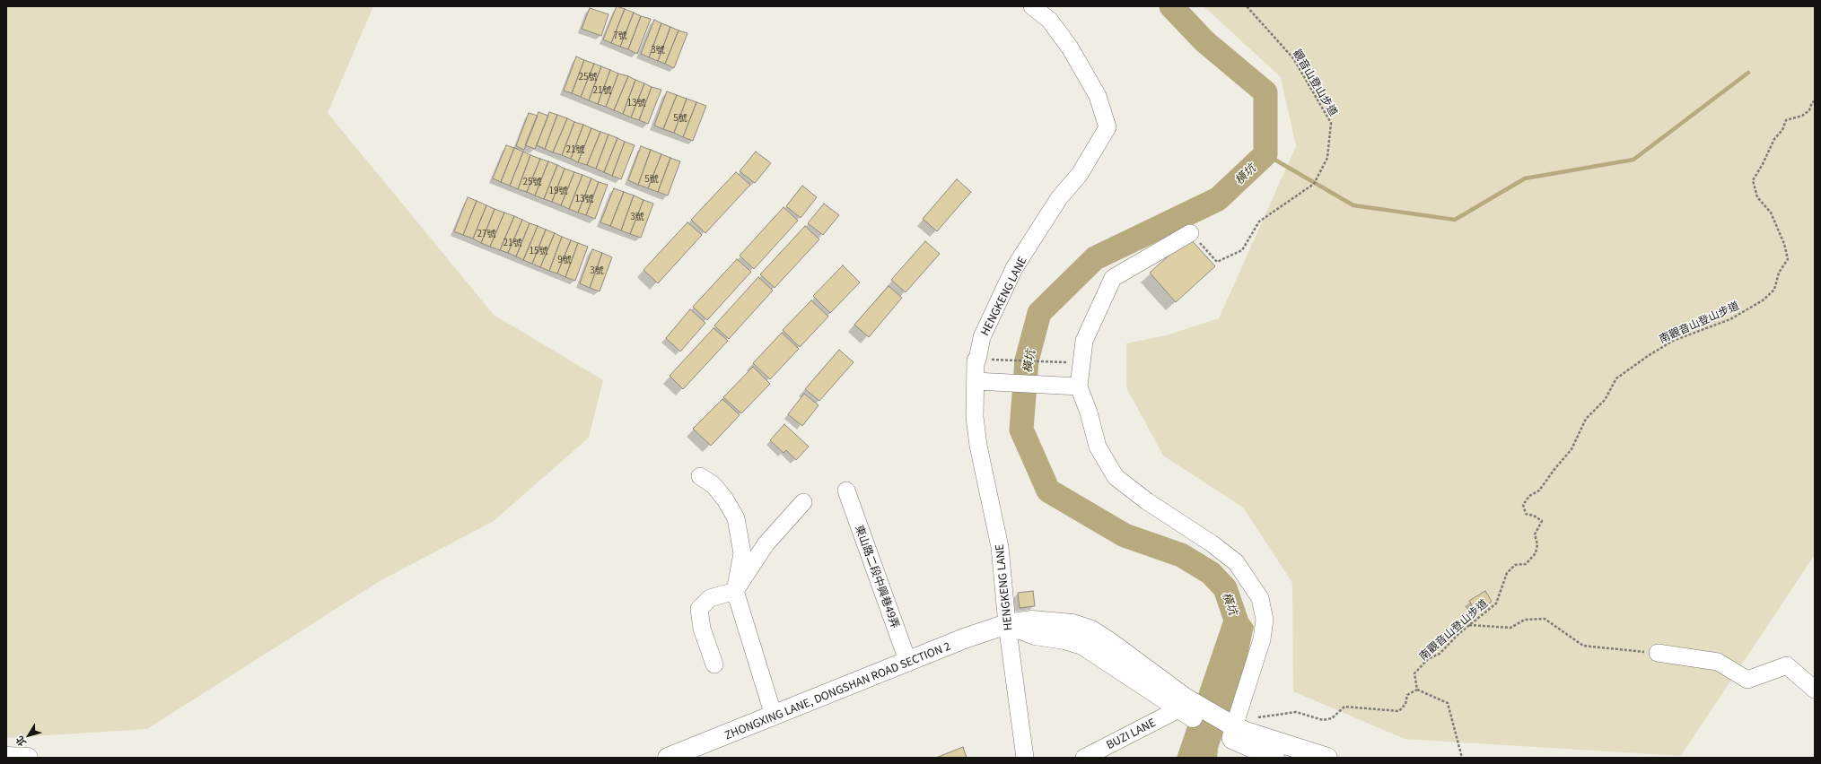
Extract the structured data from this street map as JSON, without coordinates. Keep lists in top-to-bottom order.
{
  "streets": {
    "main road": ["ZHONGXING LANE, DONGSHAN ROAD SECTION 2"],
    "street": ["HENGKENG LANE", "東山路二段中興巷49弄", "BUZI LANE"],
    "path": ["觀音山登山步道", "南觀音山登山步道"]
  },
  "crossings": [
    ["HENGKENG LANE", "ZHONGXING LANE, DONGSHAN ROAD SECTION 2"],
    ["東山路二段中興巷49弄", "ZHONGXING LANE, DONGSHAN ROAD SECTION 2"]
  ],
  "water": ["橫坑"],
  "house_numbers": [
    "7號",
    "3號",
    "25號",
    "21號",
    "13號",
    "5號",
    "21號",
    "5號",
    "25號",
    "19號",
    "13號",
    "3號",
    "27號",
    "21號",
    "15號",
    "9號",
    "3號"
  ],
  "north": "bottom left"
}
